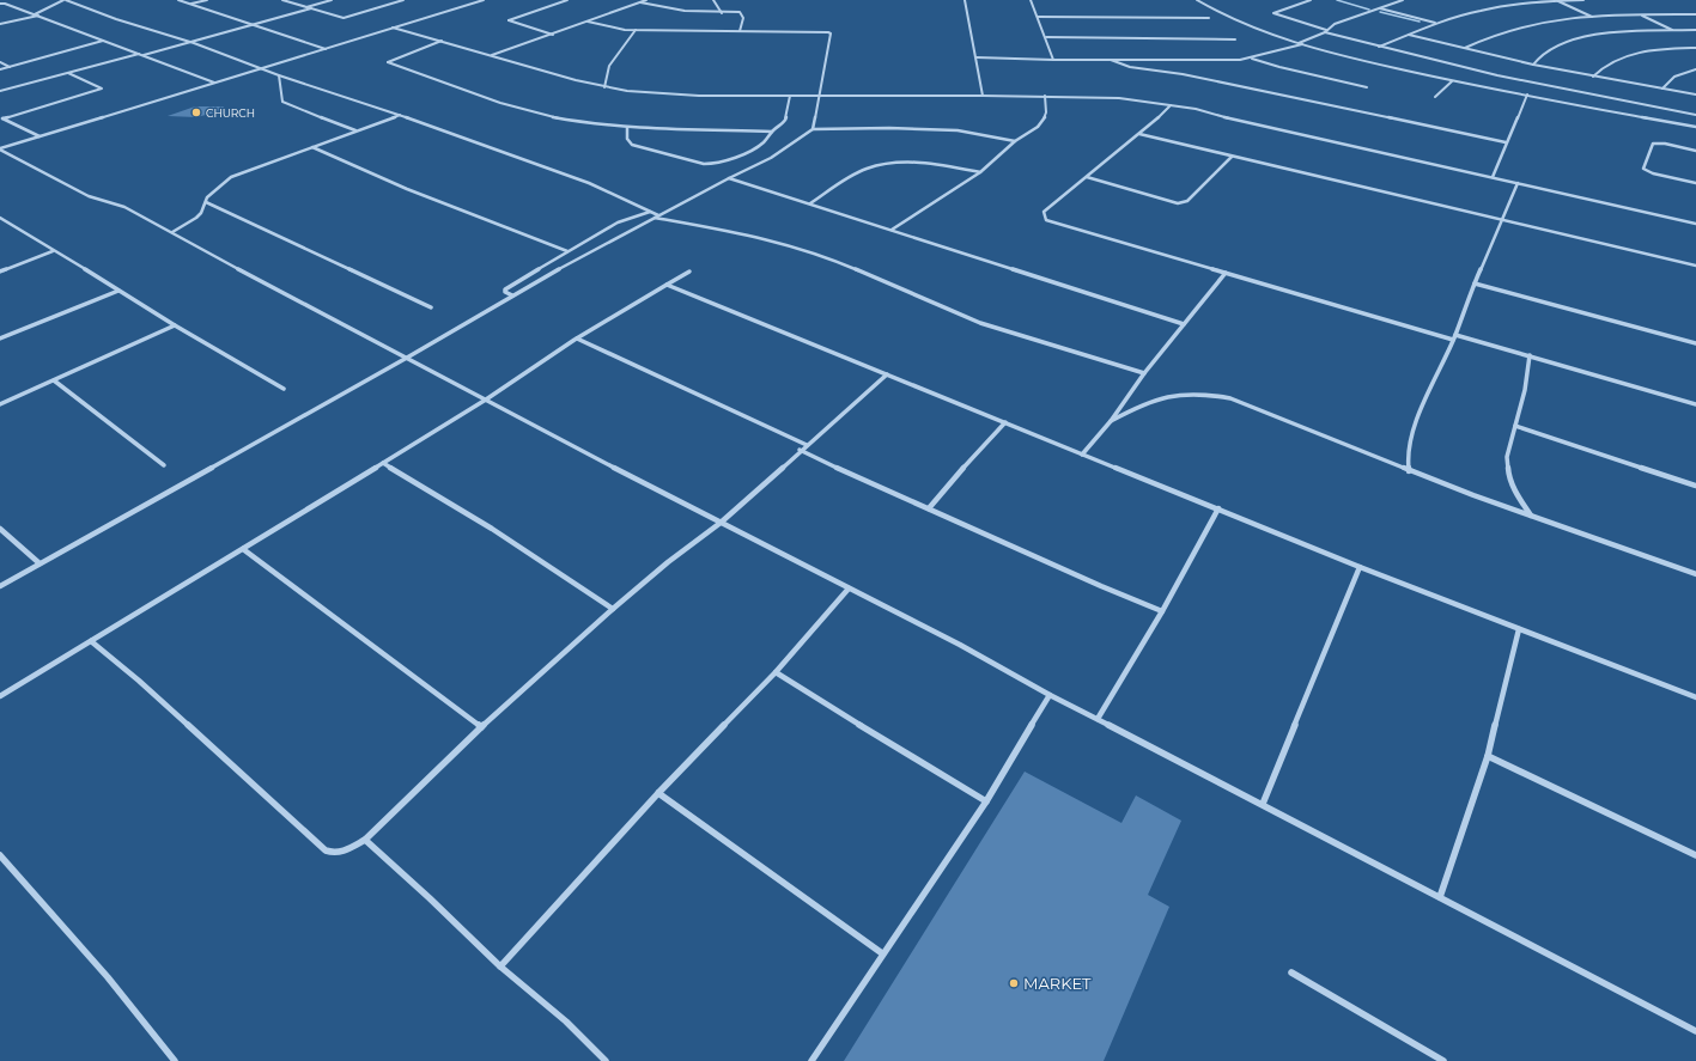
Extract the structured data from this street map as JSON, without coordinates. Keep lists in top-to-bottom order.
{
  "places": ["CHURCH", "MARKET"]
}
